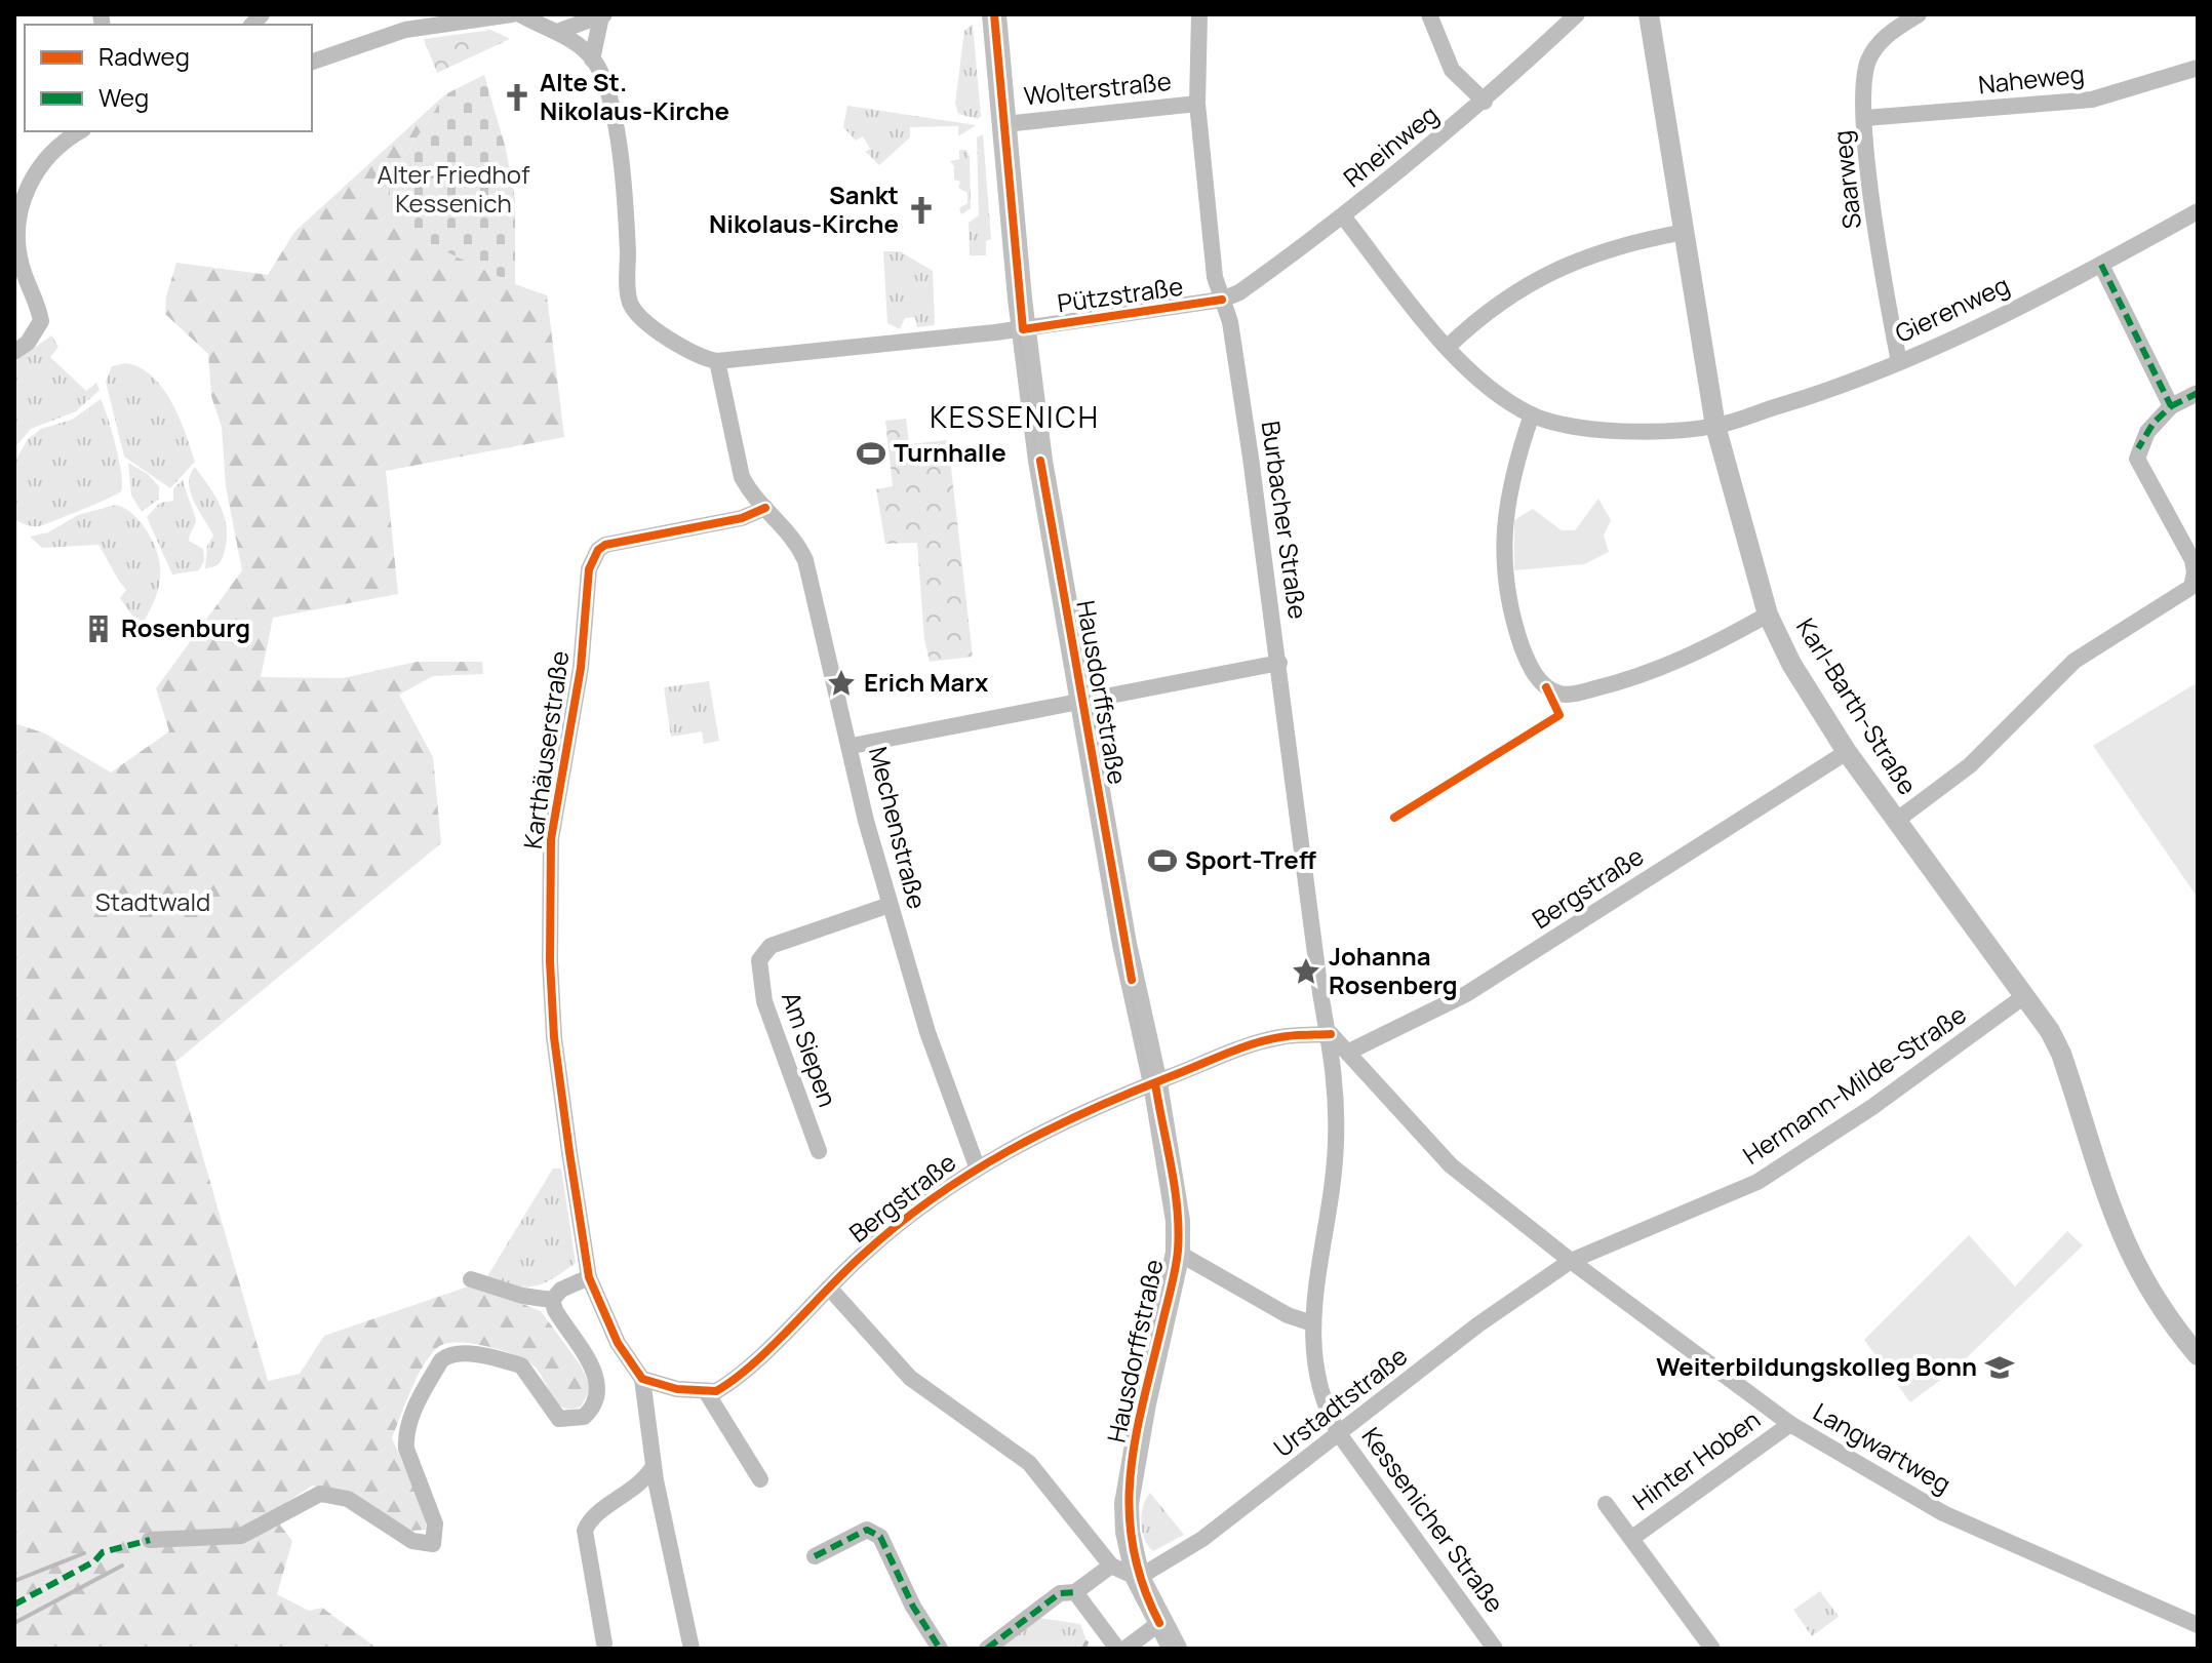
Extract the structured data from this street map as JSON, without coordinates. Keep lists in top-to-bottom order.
{
  "streets": {
    "main road": ["Hausdorffstraße"],
    "street": [
      "Naheweg",
      "Wolterstraße",
      "Rheinweg",
      "Saarweg",
      "Pützstraße",
      "Gierenweg",
      "Burbacher Straße",
      "Karl-Barth-Straße",
      "Karthäuserstraße",
      "Mechenstraße",
      "Bergstraße",
      "Am Siepen",
      "Hermann-Milde-Straße",
      "Urstadtstraße",
      "Langwartweg",
      "Hinter Hoben",
      "Kessenicher Straße"
    ]
  },
  "crossings": [
    ["Naheweg", "Saarweg"],
    ["Wolterstraße", "Burbacher Straße"],
    ["Wolterstraße", "Hausdorffstraße"],
    ["Rheinweg", "Pützstraße"],
    ["Rheinweg", "Gierenweg"],
    ["Rheinweg", "Burbacher Straße"],
    ["Saarweg", "Gierenweg"],
    ["Pützstraße", "Burbacher Straße"],
    ["Pützstraße", "Hausdorffstraße"],
    ["Pützstraße", "Mechenstraße"],
    ["Gierenweg", "Karl-Barth-Straße"],
    ["Burbacher Straße", "Bergstraße"],
    ["Burbacher Straße", "Langwartweg"],
    ["Burbacher Straße", "Kessenicher Straße"],
    ["Hausdorffstraße", "Bergstraße"],
    ["Hausdorffstraße", "Urstadtstraße"],
    ["Karl-Barth-Straße", "Bergstraße"],
    ["Karl-Barth-Straße", "Hermann-Milde-Straße"],
    ["Karthäuserstraße", "Mechenstraße"],
    ["Mechenstraße", "Bergstraße"],
    ["Mechenstraße", "Am Siepen"],
    ["Bergstraße", "Langwartweg"],
    ["Bergstraße", "Kessenicher Straße"],
    ["Hermann-Milde-Straße", "Urstadtstraße"],
    ["Hermann-Milde-Straße", "Langwartweg"],
    ["Urstadtstraße", "Langwartweg"],
    ["Urstadtstraße", "Kessenicher Straße"],
    ["Langwartweg", "Hinter Hoben"],
    ["Langwartweg", "Kessenicher Straße"]
  ],
  "districts": ["KESSENICH"],
  "parks": ["Alter Friedhof Kessenich", "Stadtwald"],
  "places": {
    "church": ["Alte St. Nikolaus-Kirche", "Sankt Nikolaus-Kirche"],
    "sports": ["Turnhalle", "Sport-Treff"],
    "building": ["Rosenburg"],
    "place": ["Erich Marx", "Johanna Rosenberg"],
    "school or university": ["Weiterbildungskolleg Bonn"]
  },
  "legend": ["Radweg", "Weg"]
}
